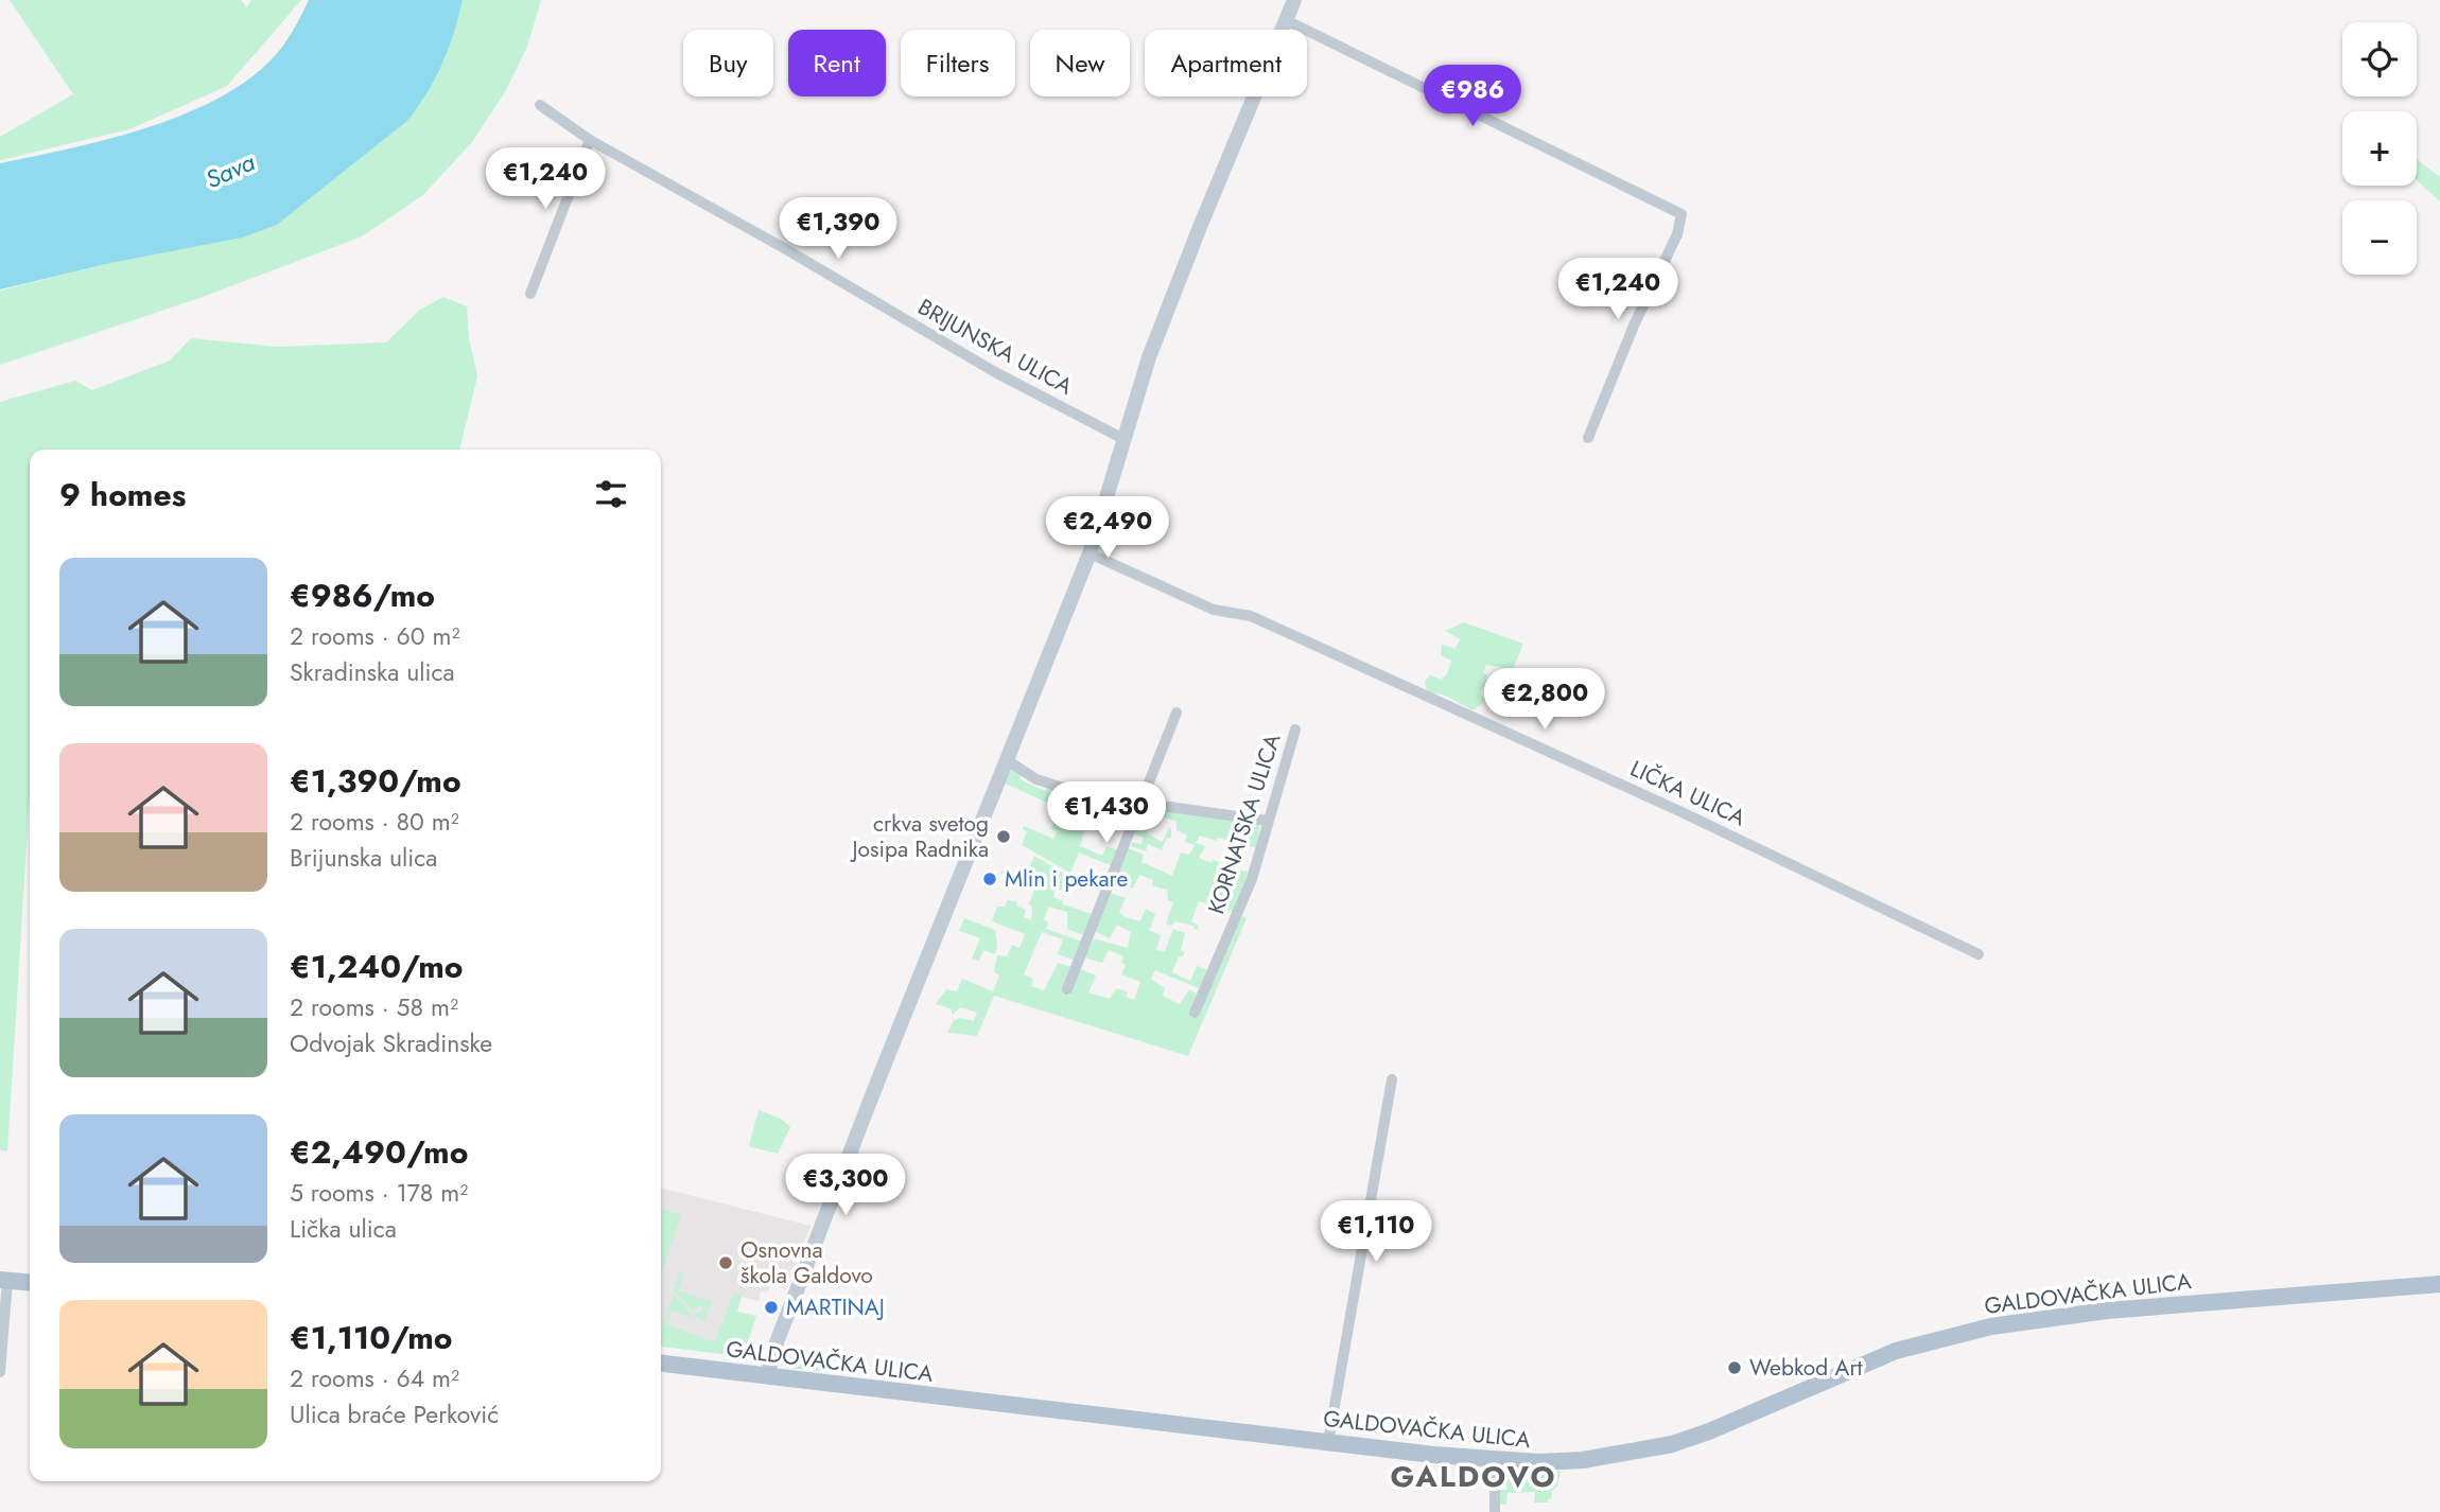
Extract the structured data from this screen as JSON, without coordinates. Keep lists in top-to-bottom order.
{
  "streets": {
    "main road": ["GALDOVAČKA ULICA"],
    "street": ["BRIJUNSKA ULICA", "LIČKA ULICA", "KORNATSKA ULICA"]
  },
  "districts": ["GALDOVO"],
  "water": ["Sava"],
  "places": [
    "crkva svetog Josipa Radnika",
    "Mlin i pekare",
    "Osnovna škola Galdovo",
    "MARTINAJ",
    "Webkod Art"
  ],
  "page": {
    "map_buttons": ["+", "−"],
    "chip": [
      "Buy",
      "Rent",
      "Filters",
      "New",
      "Apartment"
    ],
    "price": [
      "€986",
      "€1,240",
      "€1,390",
      "€1,240",
      "€2,490",
      "€2,800",
      "€1,430",
      "€3,300",
      "€1,110"
    ],
    "heading": "9 homes",
    "list": [
      {
        "name": "€986/mo",
        "note": "2 rooms · 60 m² · Skradinska ulica"
      },
      {
        "name": "€1,390/mo",
        "note": "2 rooms · 80 m² · Brijunska ulica"
      },
      {
        "name": "€1,240/mo",
        "note": "2 rooms · 58 m² · Odvojak Skradinske"
      },
      {
        "name": "€2,490/mo",
        "note": "5 rooms · 178 m² · Lička ulica"
      },
      {
        "name": "€1,110/mo",
        "note": "2 rooms · 64 m² · Ulica braće Perković"
      }
    ]
  }
}
